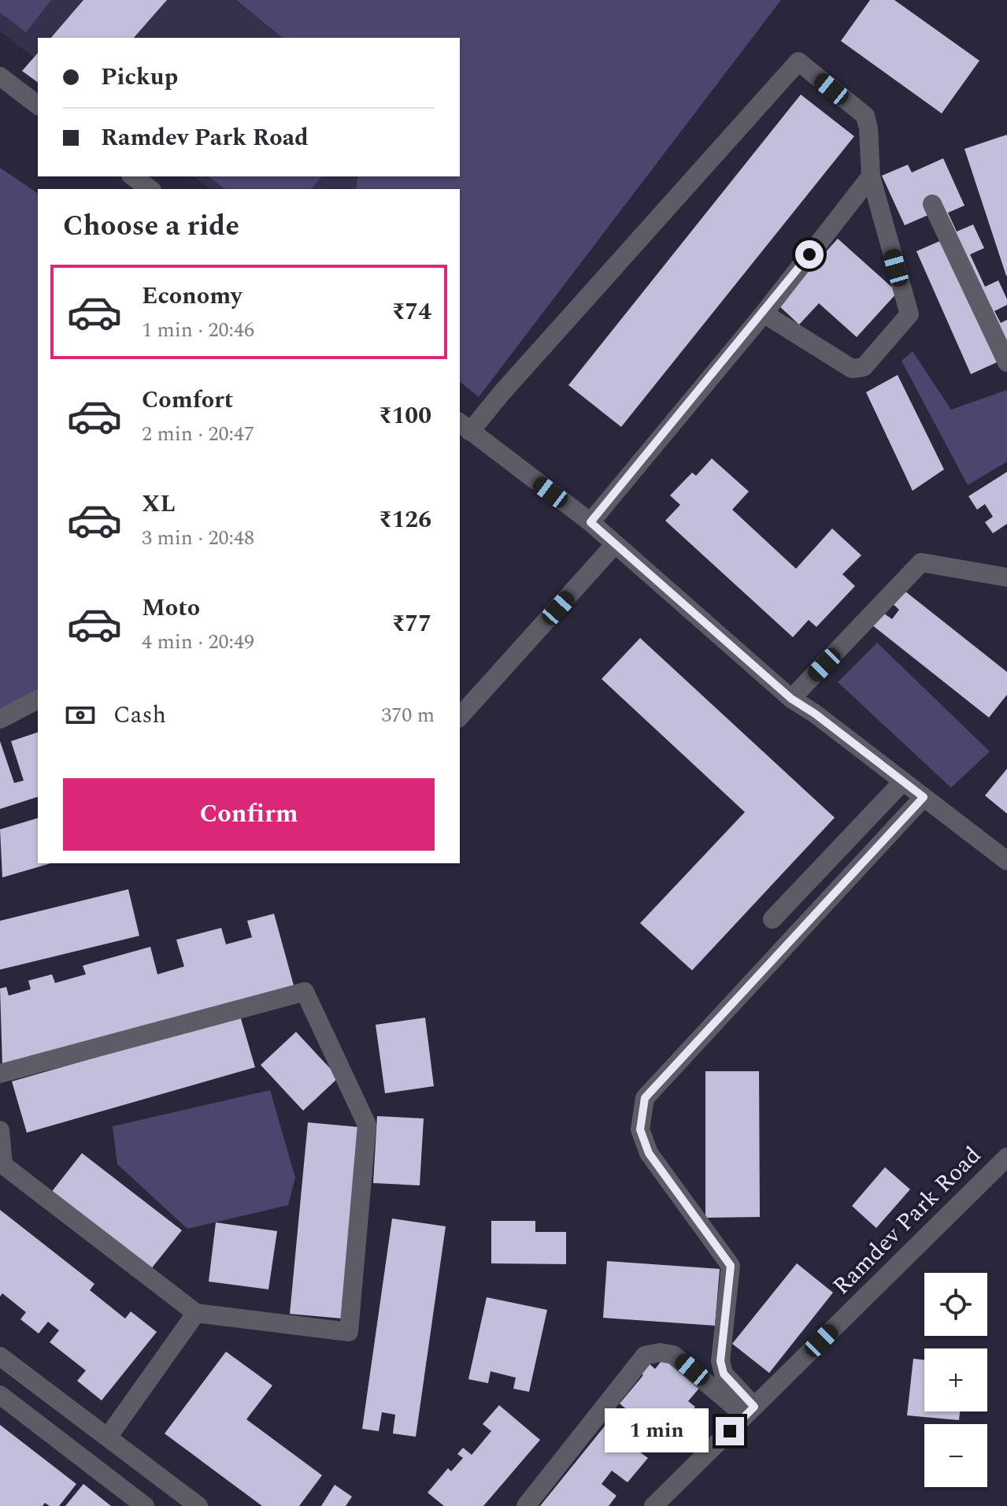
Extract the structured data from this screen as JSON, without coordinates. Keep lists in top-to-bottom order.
{
  "streets": {
    "street": ["Ramdev Park Road"]
  },
  "page": {
    "banner": ["Pickup", "Ramdev Park Road"],
    "heading": "Choose a ride",
    "list": [
      {
        "name": "Economy",
        "note": "1 min · 20:46",
        "value": "₹74"
      },
      {
        "name": "Comfort",
        "note": "2 min · 20:47",
        "value": "₹100"
      },
      {
        "name": "XL",
        "note": "3 min · 20:48",
        "value": "₹126"
      },
      {
        "name": "Moto",
        "note": "4 min · 20:49",
        "value": "₹77"
      }
    ],
    "pay": ["Cash", "370 m"],
    "buttons": "Confirm",
    "map_buttons": ["+", "−"],
    "bubble": "1 min"
  }
}
